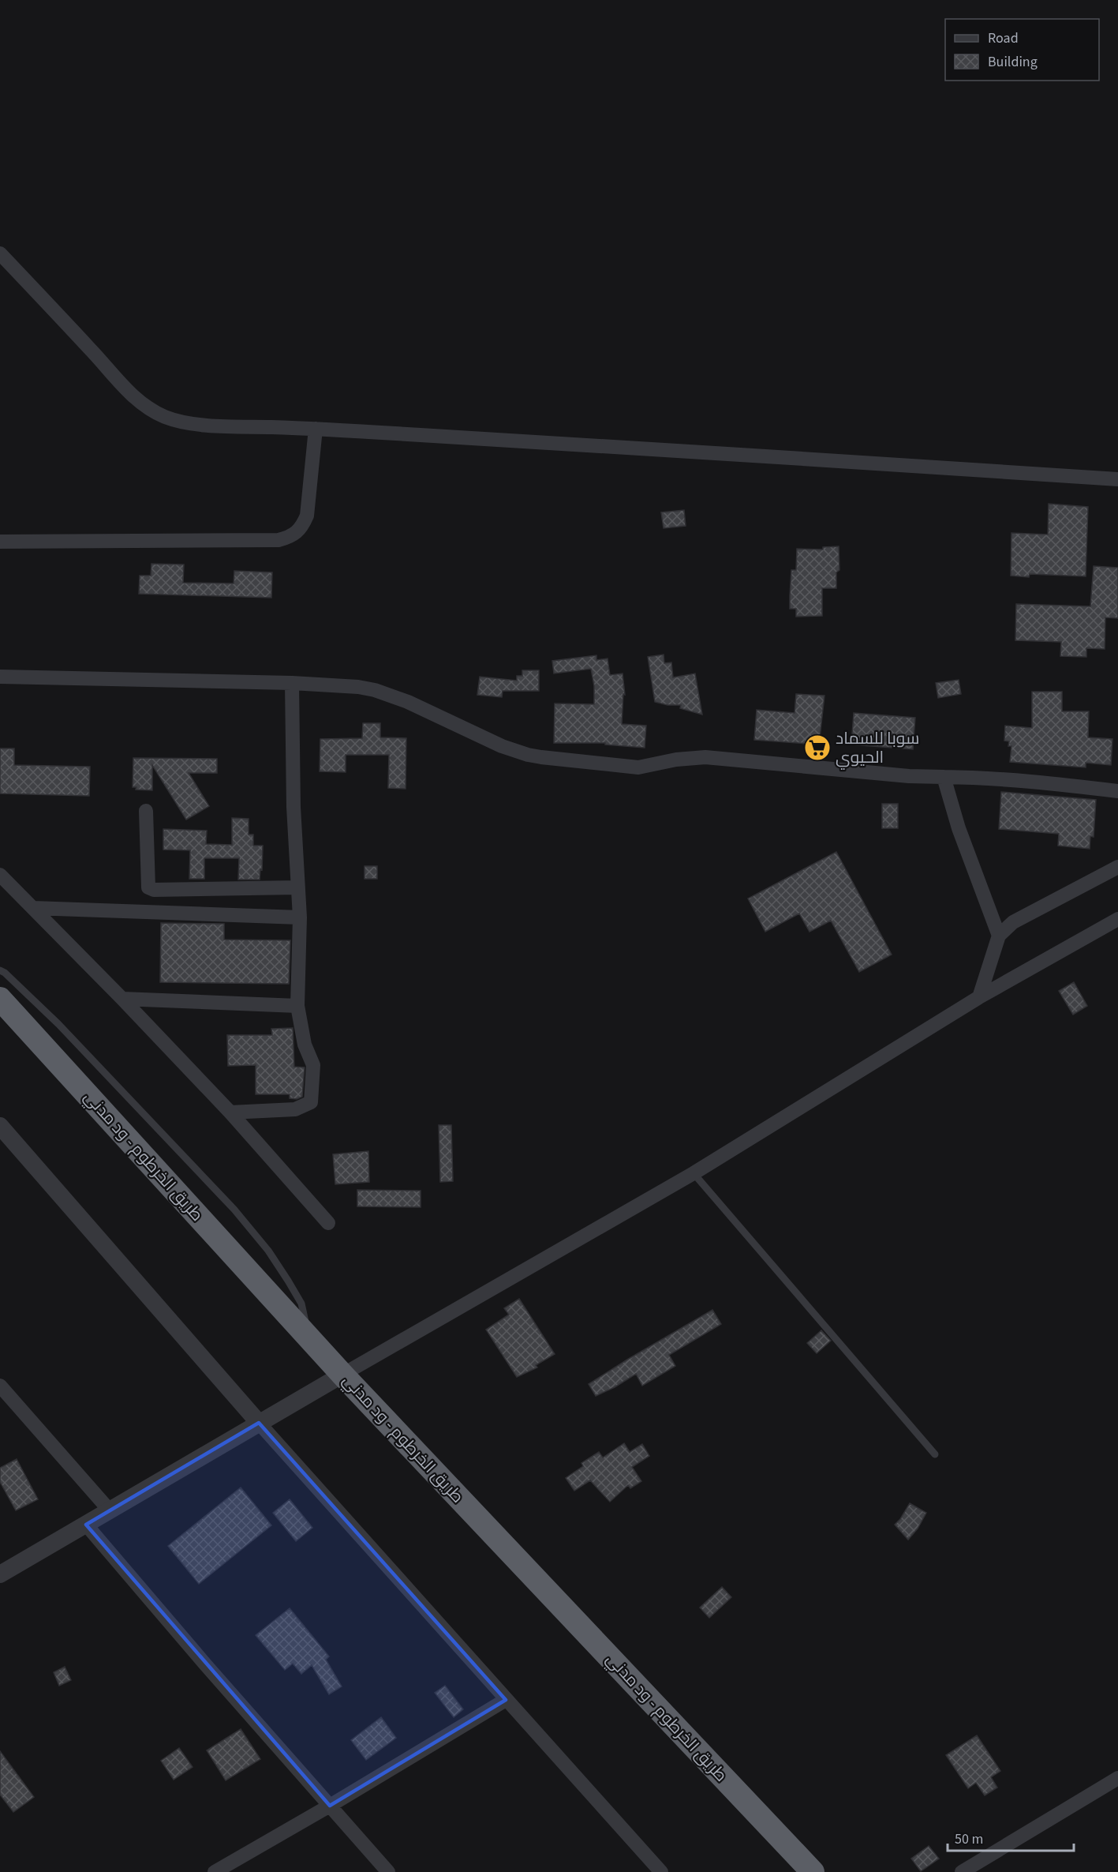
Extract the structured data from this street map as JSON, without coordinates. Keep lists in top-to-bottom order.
{
  "streets": {
    "highway": ["طريق الخرطوم - ود مدني"]
  },
  "places": {
    "supermarket": ["سوبا للسماد الحيوي"]
  },
  "legend": ["Road", "Building"],
  "scale_bar": "50 m"
}
